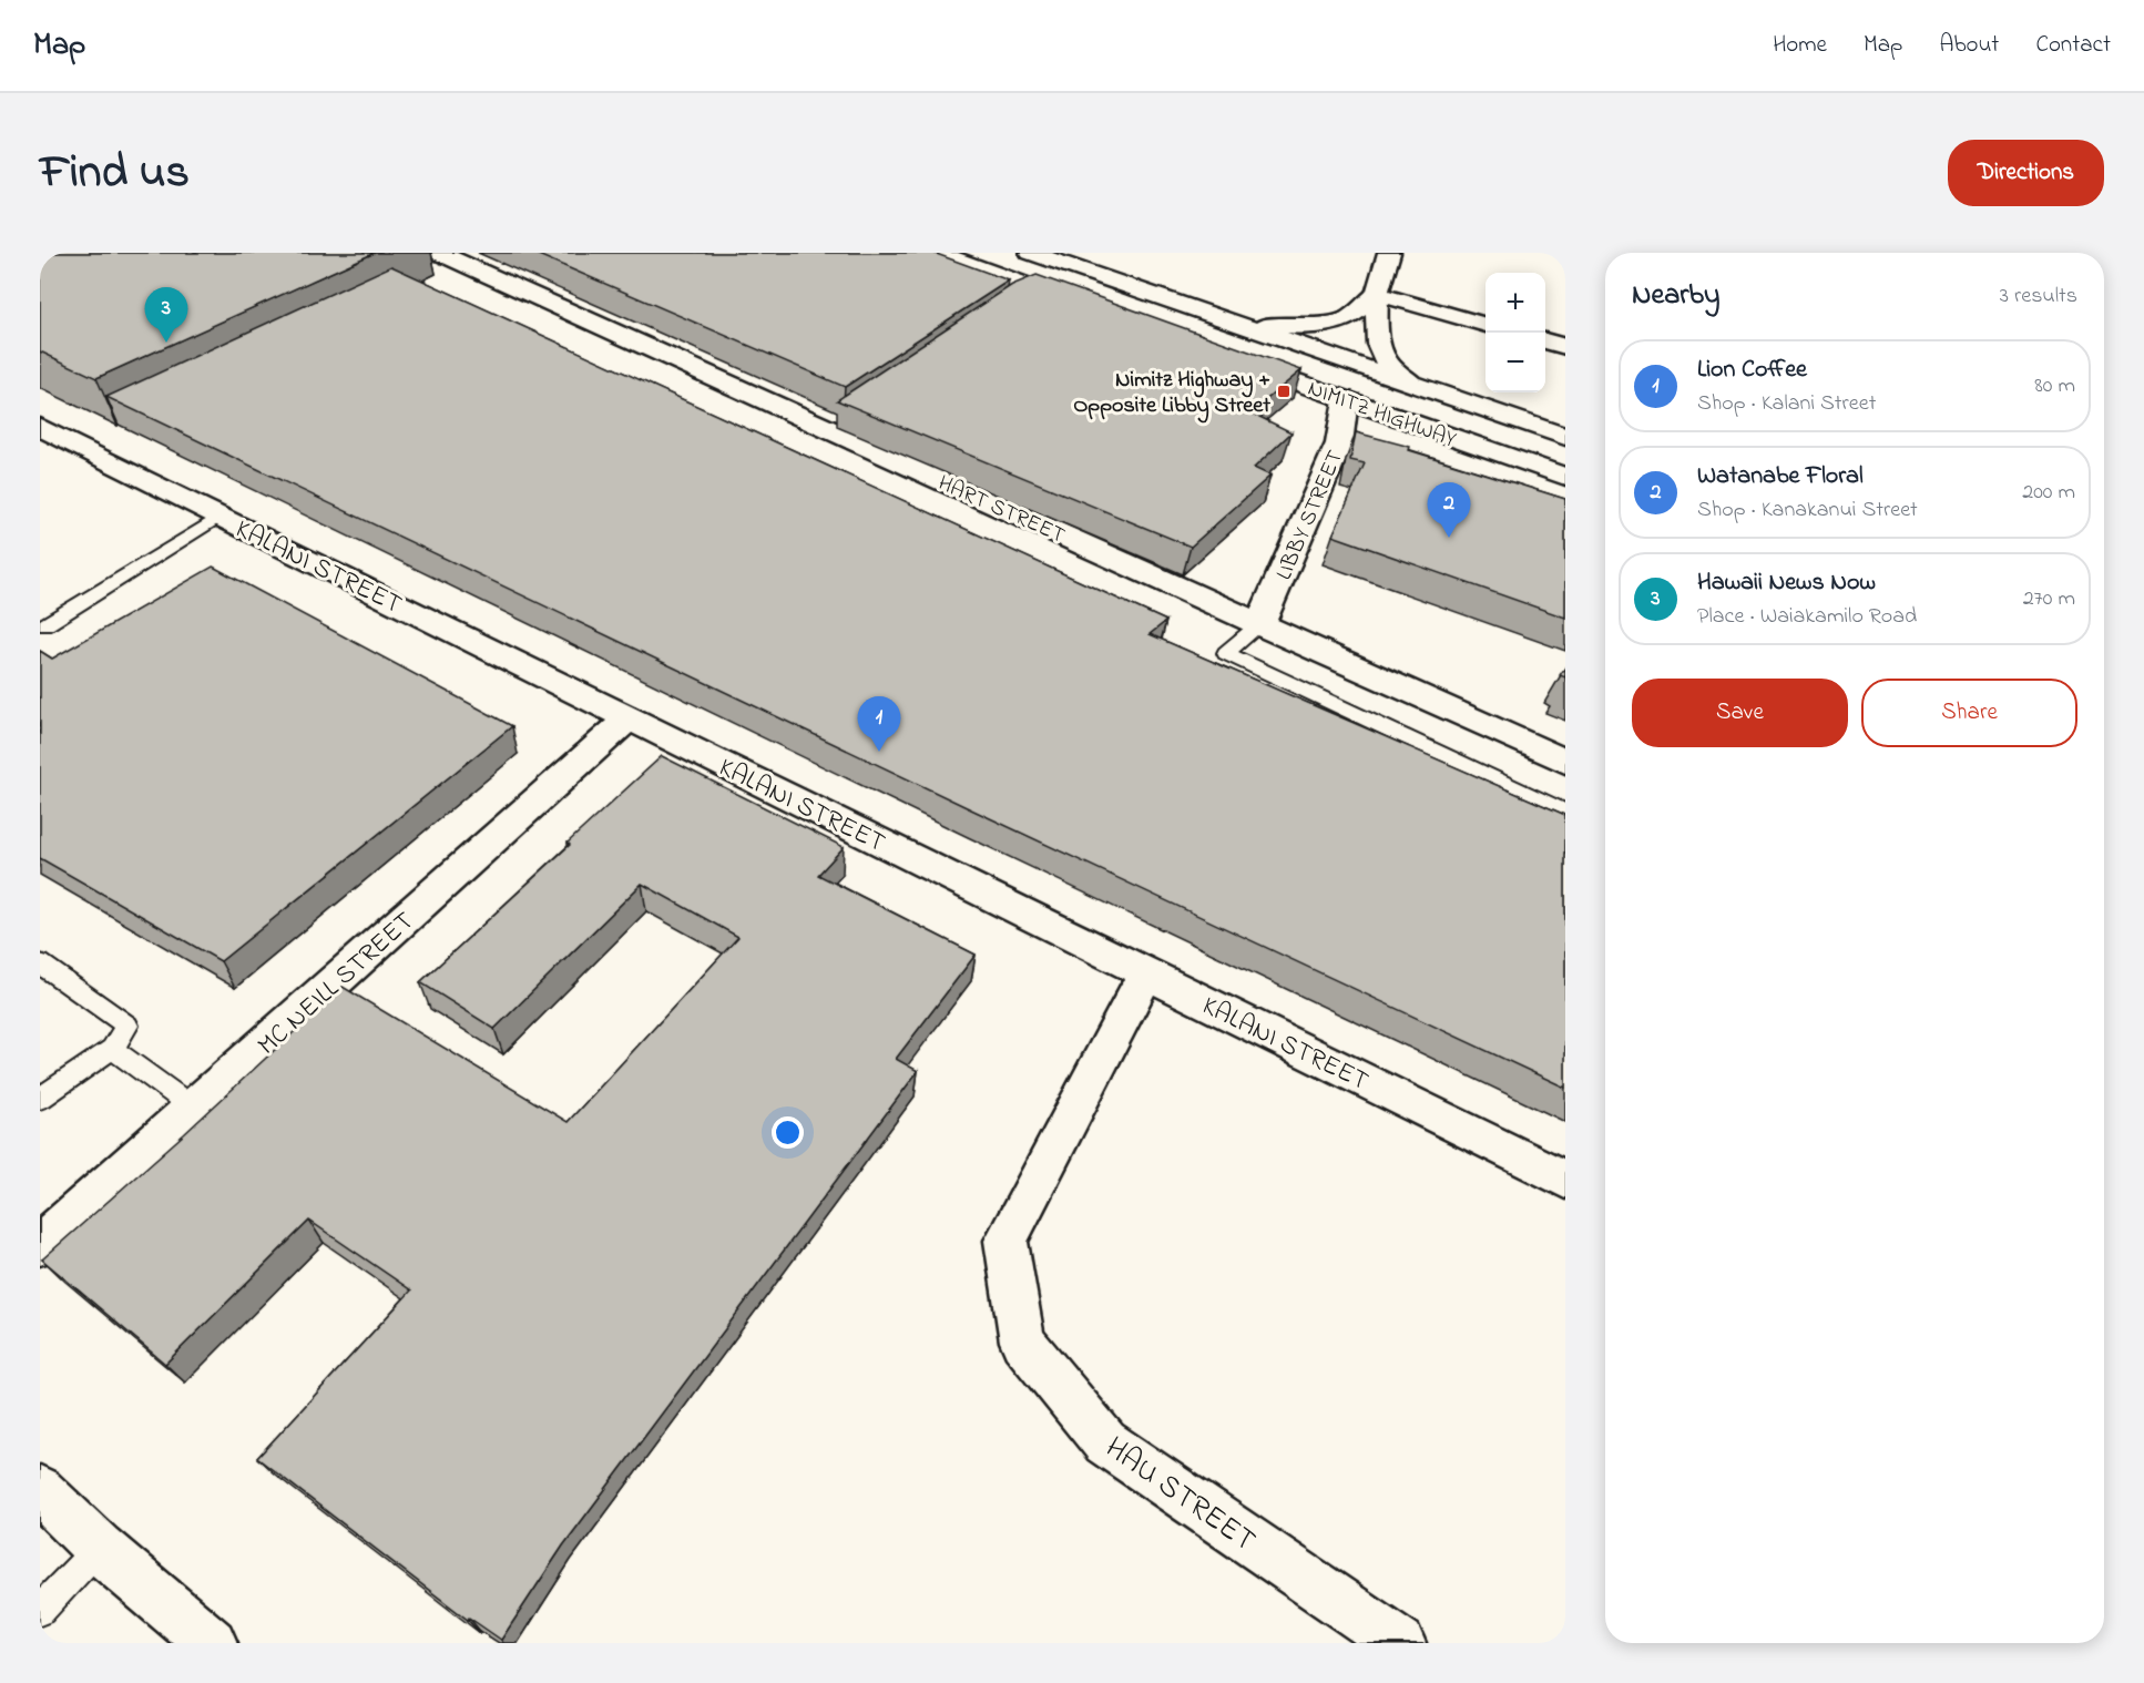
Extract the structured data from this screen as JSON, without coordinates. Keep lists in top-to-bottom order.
{
  "streets": {
    "street": [
      "NIMITZ HIGHWAY",
      "HART STREET",
      "LIBBY STREET",
      "KALANI STREET",
      "MC NEILL STREET",
      "HAU STREET"
    ]
  },
  "crossings": [
    ["NIMITZ HIGHWAY", "LIBBY STREET"],
    ["HART STREET", "LIBBY STREET"],
    ["KALANI STREET", "MC NEILL STREET"],
    ["KALANI STREET", "HAU STREET"]
  ],
  "places": {
    "transit": ["Nimitz Highway + Opposite Libby Street"]
  },
  "page": {
    "header": "Map",
    "nav": [
      "Home",
      "Map",
      "About",
      "Contact"
    ],
    "title": "Find us",
    "buttons": [
      "Directions",
      ["Save", "Share"]
    ],
    "heading": ["Nearby", "3 results"],
    "map_buttons": ["+", "−"],
    "pins": ["3", "2", "1"],
    "list": [
      {
        "mark": "1",
        "name": "Lion Coffee",
        "note": "Shop · Kalani Street",
        "value": "80 m"
      },
      {
        "mark": "2",
        "name": "Watanabe Floral",
        "note": "Shop · Kanakanui Street",
        "value": "200 m"
      },
      {
        "mark": "3",
        "name": "Hawaii News Now",
        "note": "Place · Waiakamilo Road",
        "value": "270 m"
      }
    ]
  }
}
